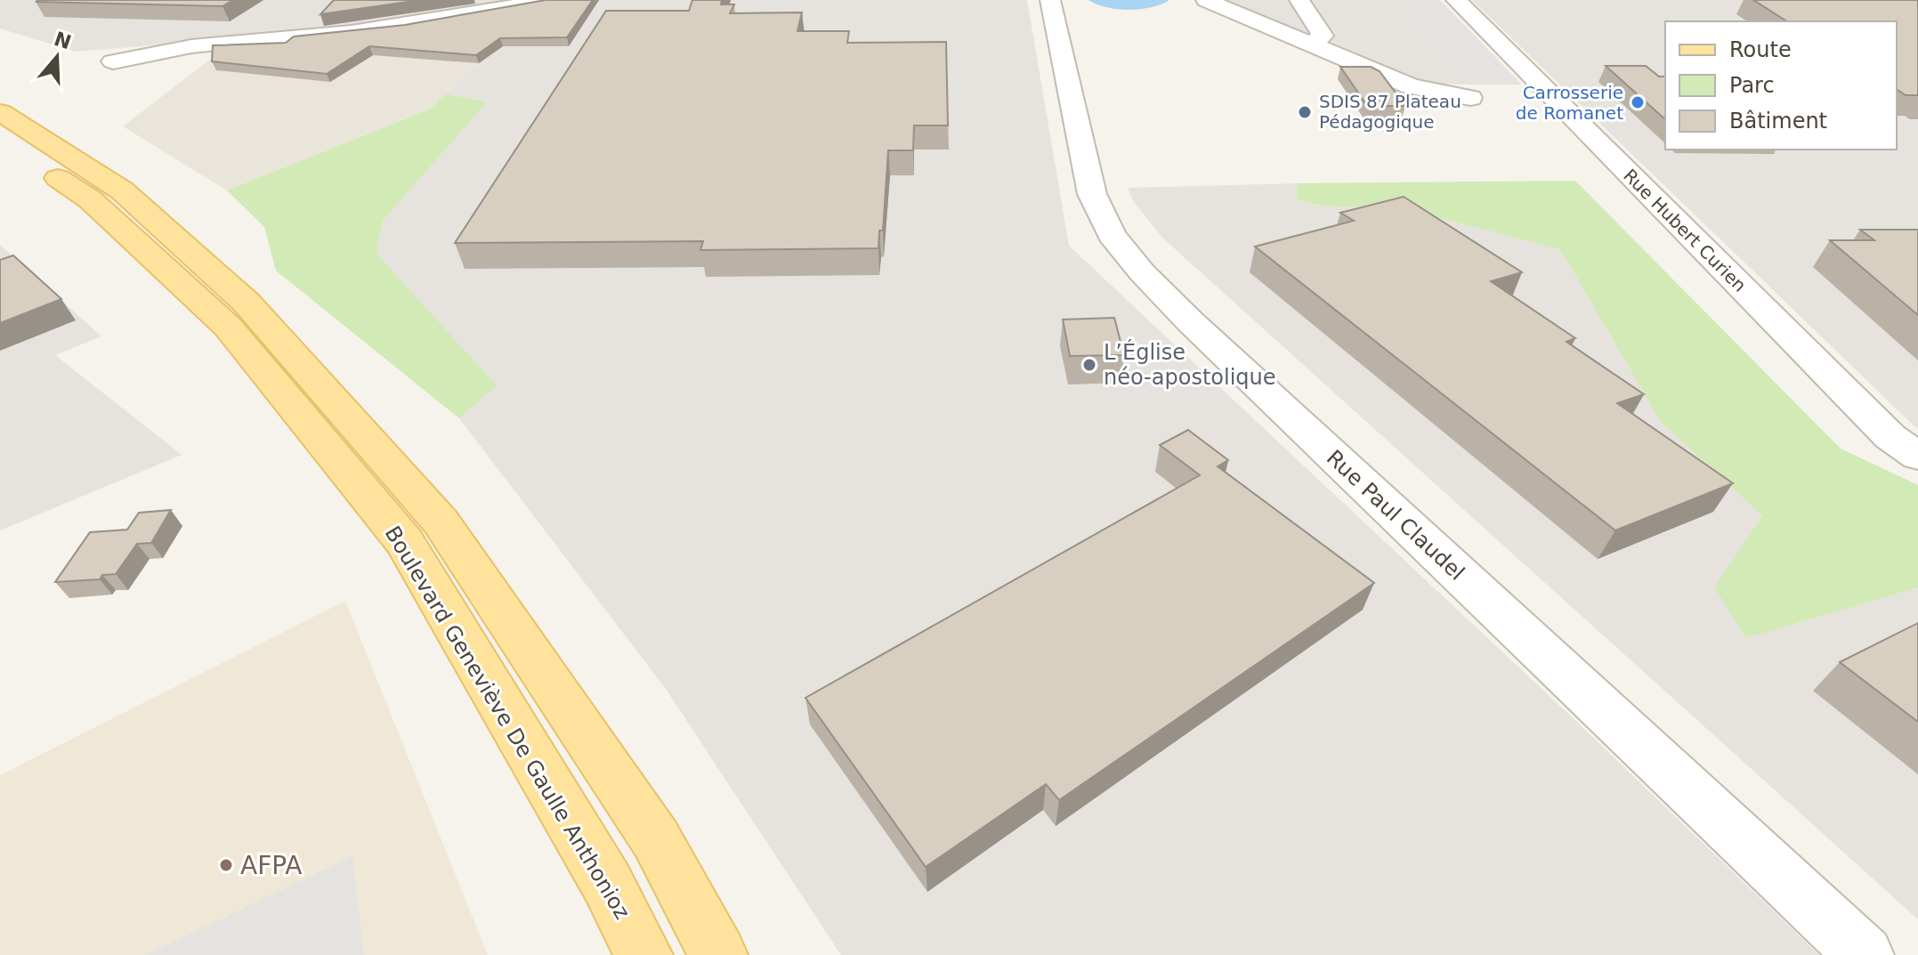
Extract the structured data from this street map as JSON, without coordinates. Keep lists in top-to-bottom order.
{
  "streets": {
    "main road": ["Boulevard Geneviève De Gaulle Anthonioz"],
    "street": ["Rue Hubert Curien", "Rue Paul Claudel"]
  },
  "places": [
    "Carrosserie de Romanet",
    "SDIS 87 Plateau Pédagogique",
    "L’Église néo-apostolique",
    "AFPA"
  ],
  "legend": ["Route", "Parc", "Bâtiment"],
  "north": "top"
}
